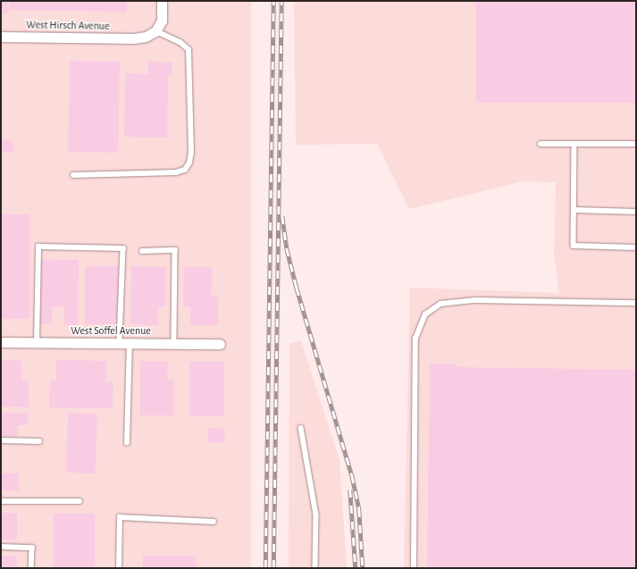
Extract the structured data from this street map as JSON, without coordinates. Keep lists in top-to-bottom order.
{
  "streets": {
    "street": ["West Hirsch Avenue", "West Soffel Avenue"]
  }
}
